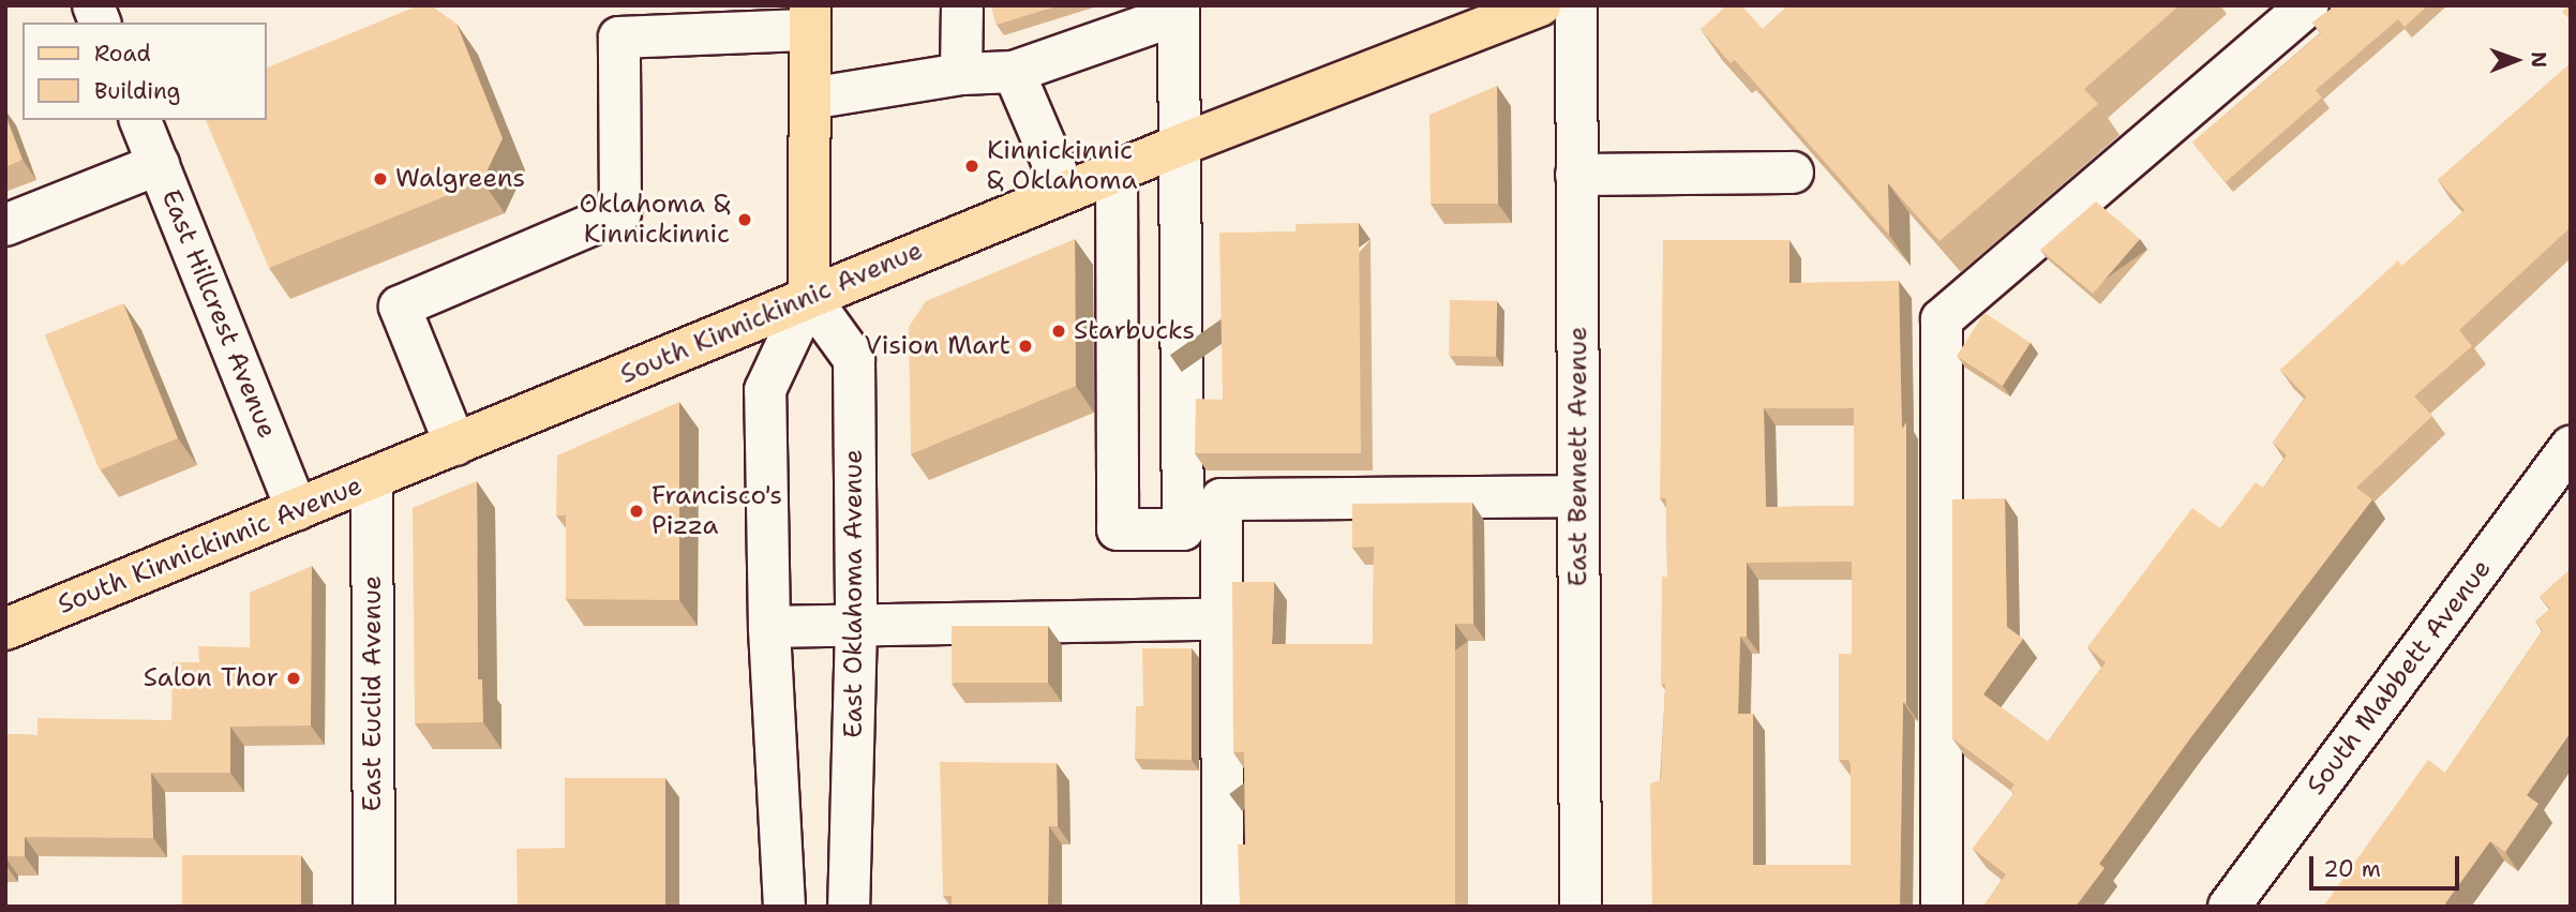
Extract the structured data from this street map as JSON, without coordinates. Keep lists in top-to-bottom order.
{
  "streets": {
    "main road": ["South Kinnickinnic Avenue"],
    "street": [
      "East Hillcrest Avenue",
      "East Bennett Avenue",
      "East Oklahoma Avenue",
      "South Mabbett Avenue",
      "East Euclid Avenue"
    ]
  },
  "crossings": [
    ["South Kinnickinnic Avenue", "East Hillcrest Avenue"],
    ["South Kinnickinnic Avenue", "East Oklahoma Avenue"],
    ["South Kinnickinnic Avenue", "East Euclid Avenue"]
  ],
  "places": [
    "Kinnickinnic & Oklahoma",
    "Walgreens",
    "Oklahoma & Kinnickinnic",
    "Starbucks",
    "Vision Mart",
    "Francisco's Pizza",
    "Salon Thor"
  ],
  "legend": ["Road", "Building"],
  "scale_bar": "20 m",
  "north": "right"
}
